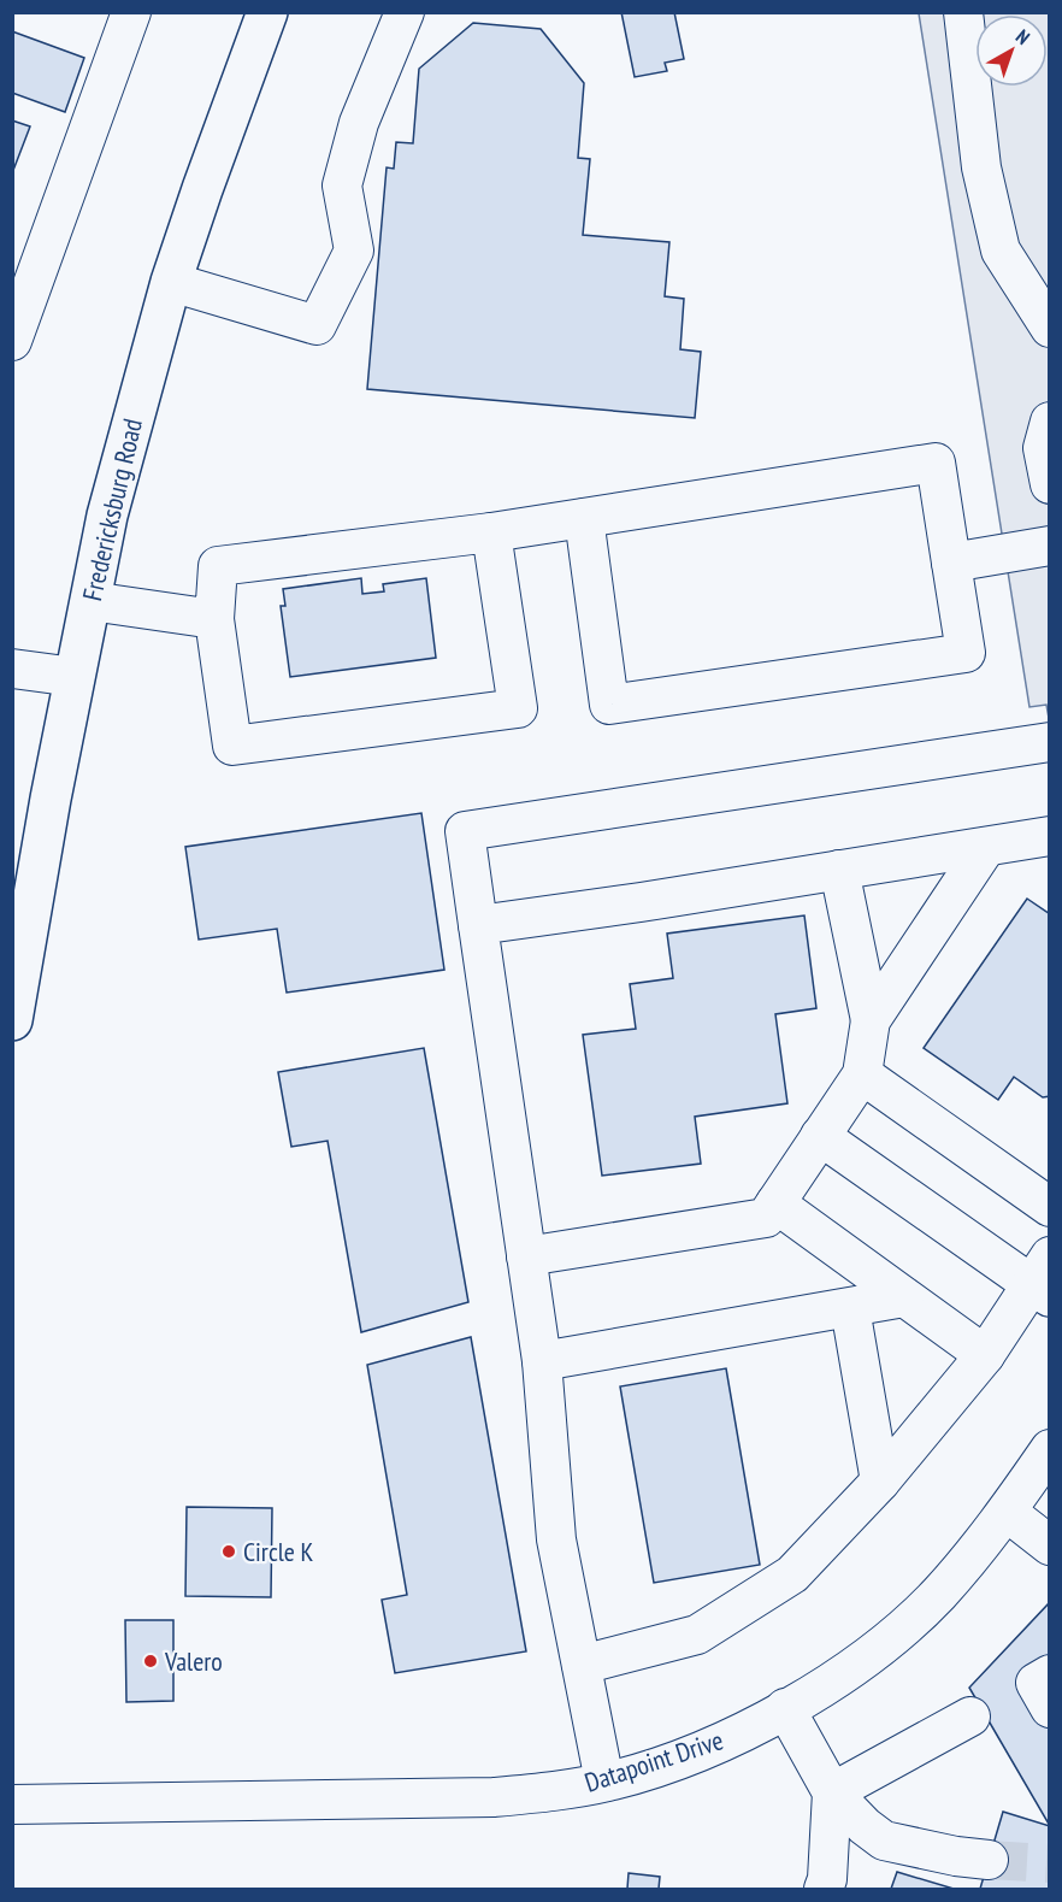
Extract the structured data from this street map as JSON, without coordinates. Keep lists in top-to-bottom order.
{
  "streets": {
    "main road": ["Fredericksburg Road"],
    "street": ["Datapoint Drive"]
  },
  "places": ["Circle K", "Valero"],
  "north": "top right"
}
